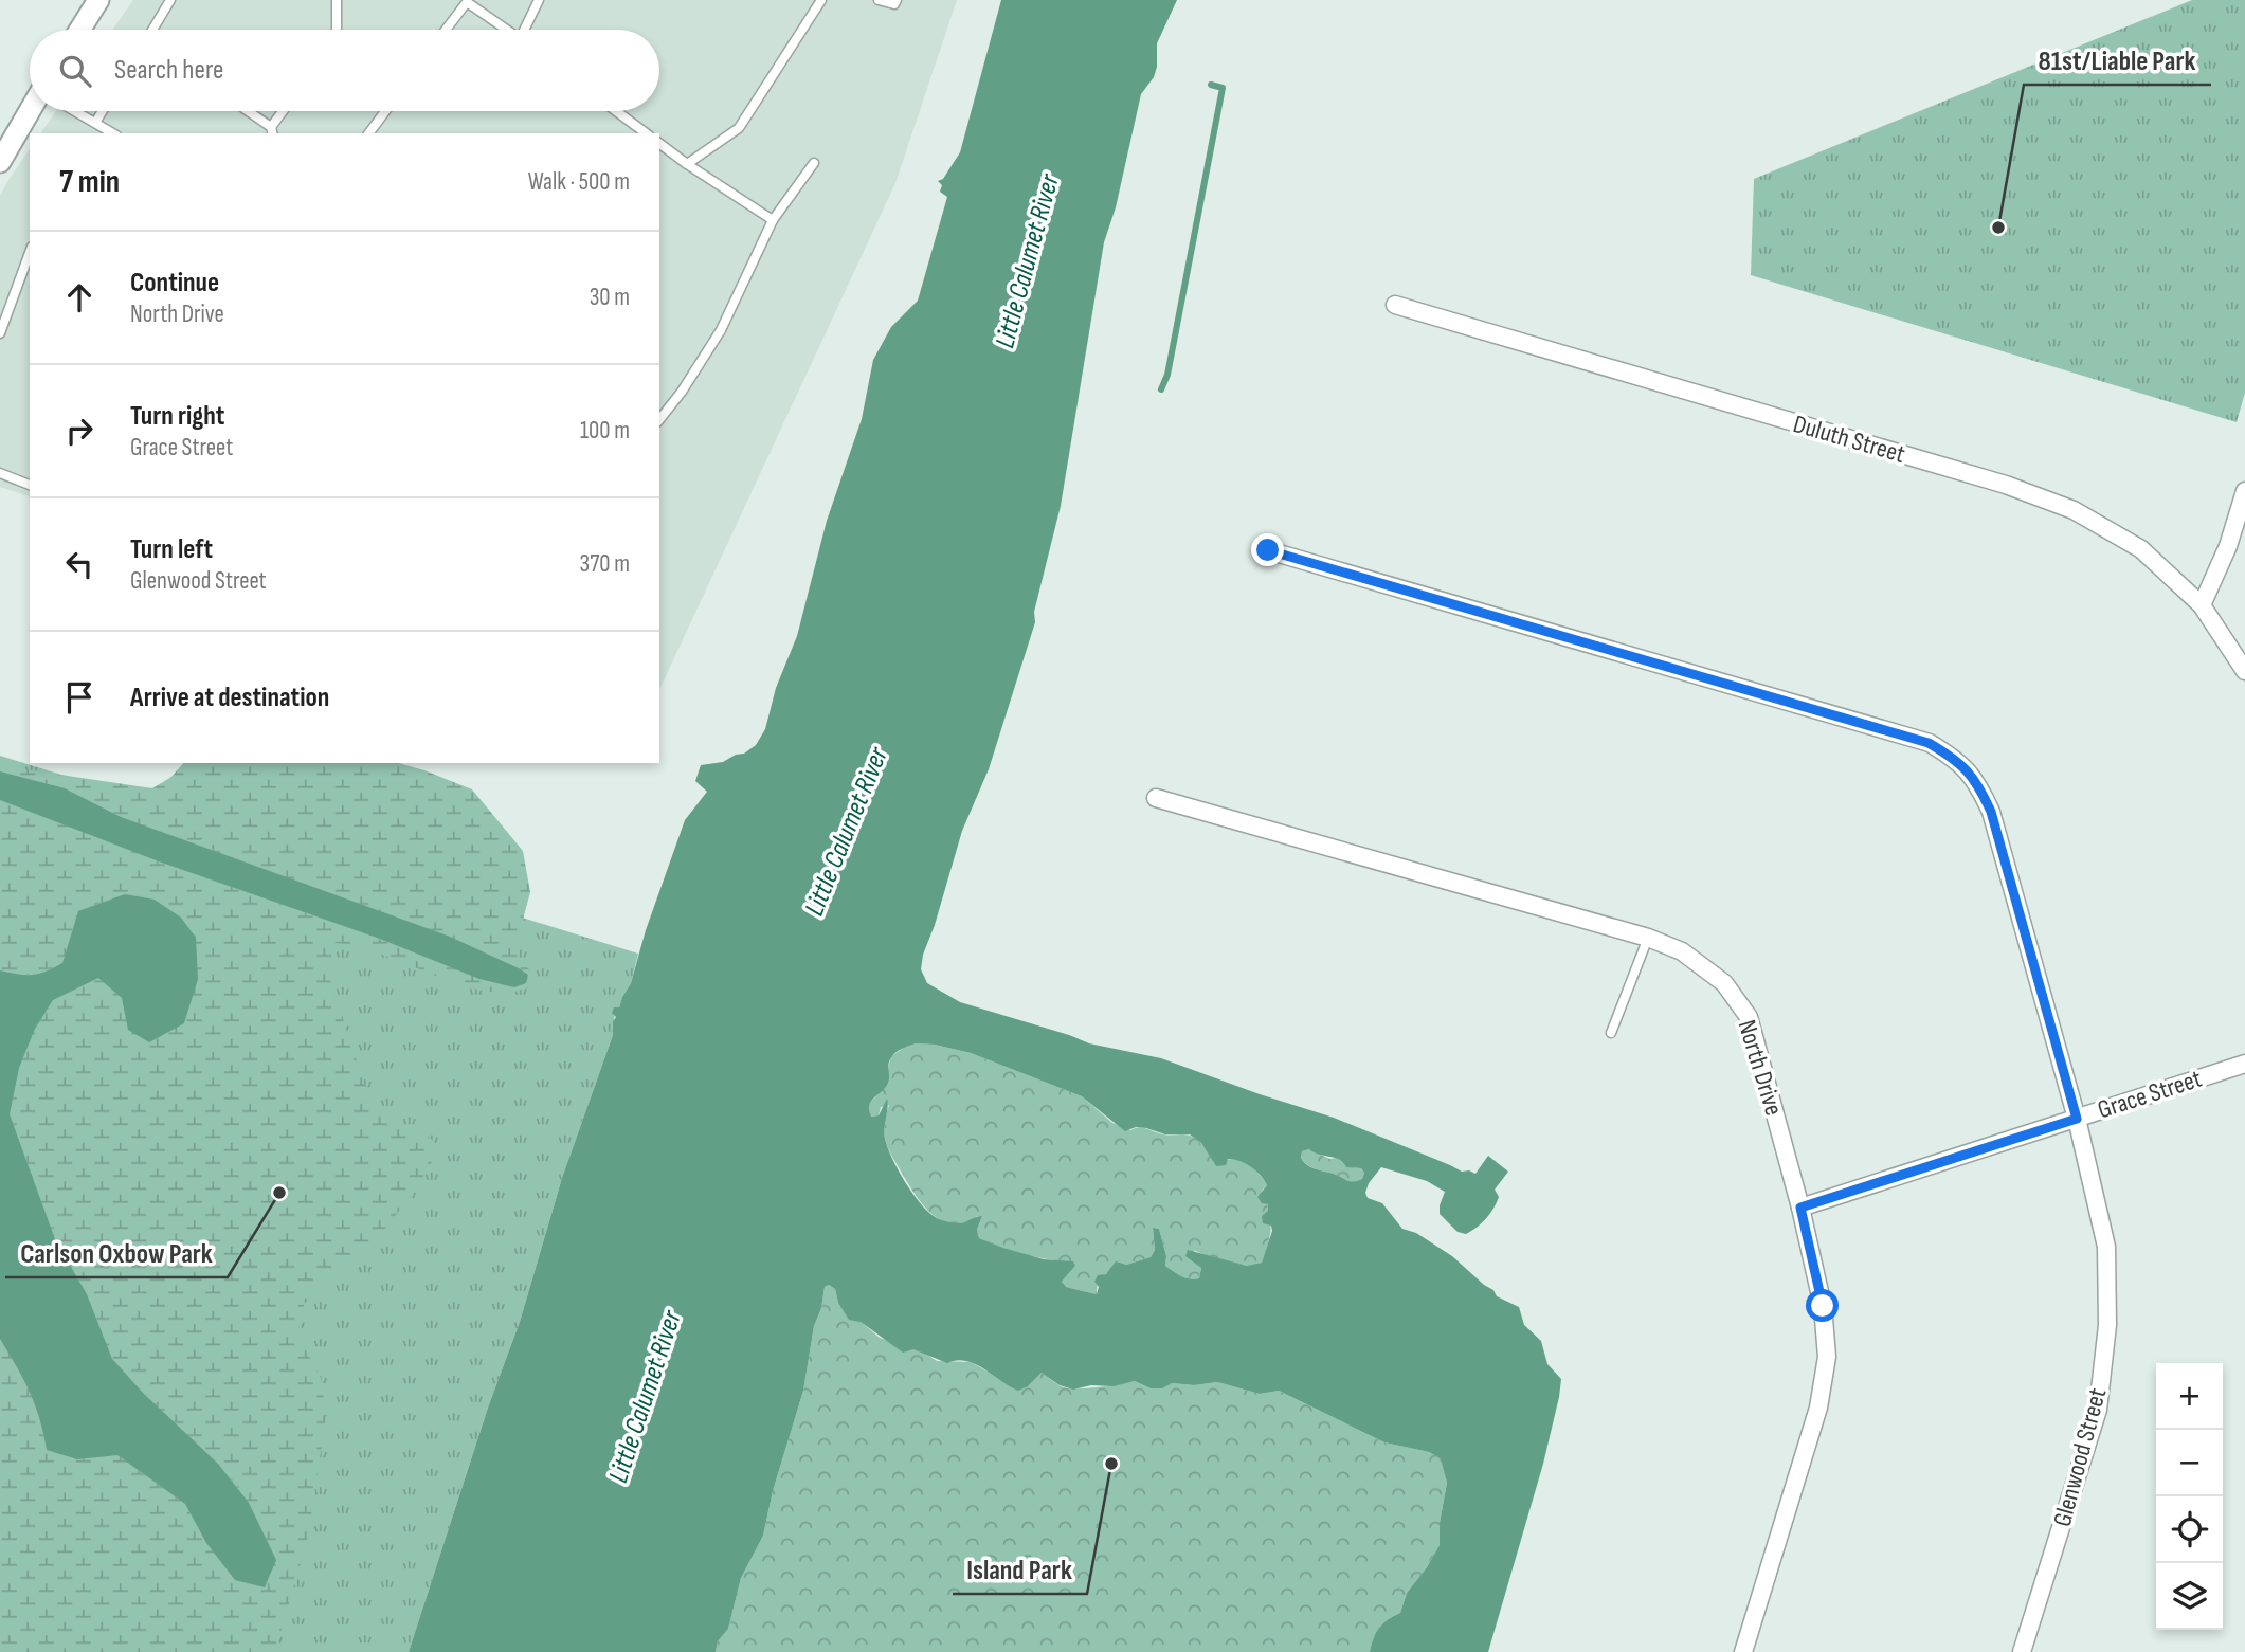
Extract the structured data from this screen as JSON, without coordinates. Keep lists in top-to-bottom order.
{
  "streets": {
    "street": [
      "Duluth Street",
      "North Drive",
      "Grace Street",
      "Glenwood Street"
    ]
  },
  "crossings": [
    ["North Drive", "Grace Street"],
    ["Grace Street", "Glenwood Street"]
  ],
  "water": ["Little Calumet River"],
  "places": ["81st/Liable Park", "Carlson Oxbow Park", "Island Park"],
  "page": {
    "search": "Search here",
    "heading": ["7 min", "Walk · 500 m"],
    "list": [
      ["Continue", "North Drive", "30 m"],
      ["Turn right", "Grace Street", "100 m"],
      ["Turn left", "Glenwood Street", "370 m"],
      "Arrive at destination"
    ],
    "map_buttons": ["+", "−"]
  }
}
